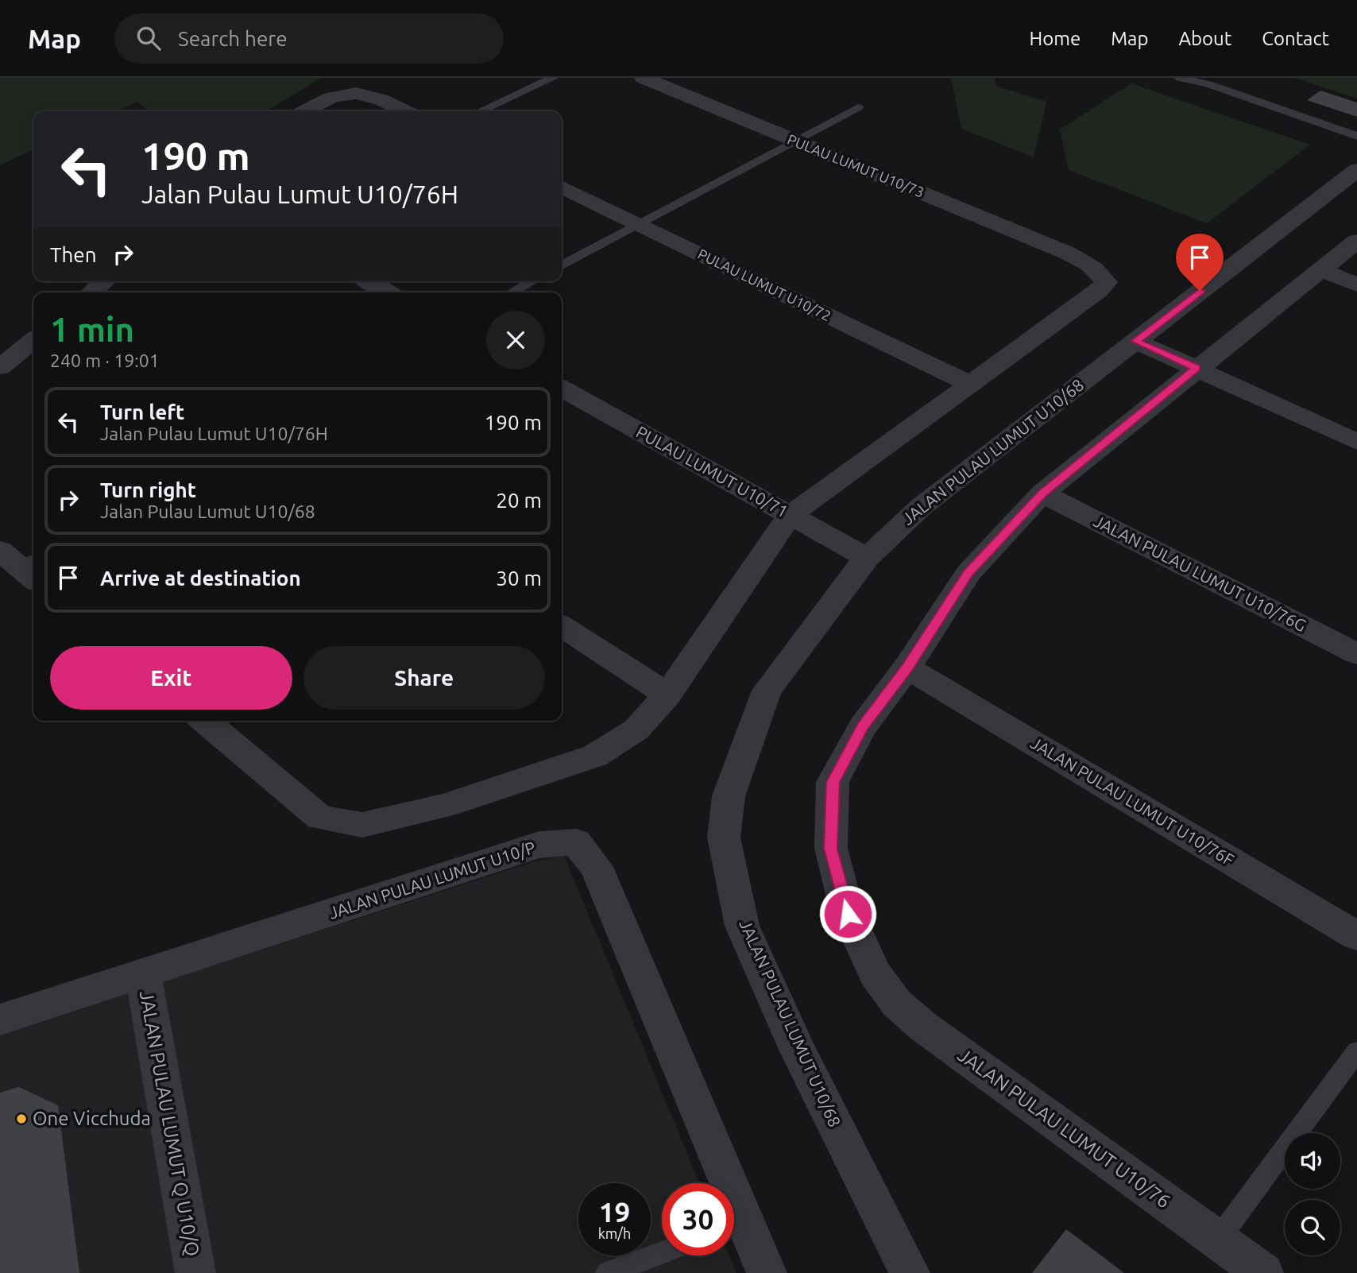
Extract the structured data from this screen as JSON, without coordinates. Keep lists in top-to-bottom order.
{
  "streets": {
    "street": [
      "PULAU LUMUT U10/73",
      "PULAU LUMUT U10/72",
      "JALAN PULAU LUMUT U10/68",
      "PULAU LUMUT U10/71",
      "JALAN PULAU LUMUT U10/76G",
      "JALAN PULAU LUMUT U10/76F",
      "JALAN PULAU LUMUT U10/P",
      "JALAN PULAU LUMUT Q U10/Q",
      "JALAN PULAU LUMUT U10/76"
    ]
  },
  "crossings": [
    ["PULAU LUMUT U10/73", "PULAU LUMUT U10/72"],
    ["JALAN PULAU LUMUT U10/68", "PULAU LUMUT U10/71"],
    ["JALAN PULAU LUMUT U10/76G", "JALAN PULAU LUMUT U10/76"],
    ["JALAN PULAU LUMUT U10/76F", "JALAN PULAU LUMUT U10/76"],
    ["JALAN PULAU LUMUT U10/P", "JALAN PULAU LUMUT Q U10/Q"]
  ],
  "places": ["One Vicchuda"],
  "page": {
    "header": "Map",
    "search": "Search here",
    "nav": [
      "Home",
      "Map",
      "About",
      "Contact"
    ],
    "turn": ["190 m", "Jalan Pulau Lumut U10/76H"],
    "then": "Then",
    "heading": ["1 min", "240 m · 19:01"],
    "list": [
      {
        "name": "Turn left",
        "note": "Jalan Pulau Lumut U10/76H",
        "value": "190 m"
      },
      {
        "name": "Turn right",
        "note": "Jalan Pulau Lumut U10/68",
        "value": "20 m"
      },
      {
        "name": "Arrive at destination",
        "value": "30 m"
      }
    ],
    "buttons": ["Exit", "Share"],
    "speed": "19 km/h",
    "limit": "30"
  }
}
